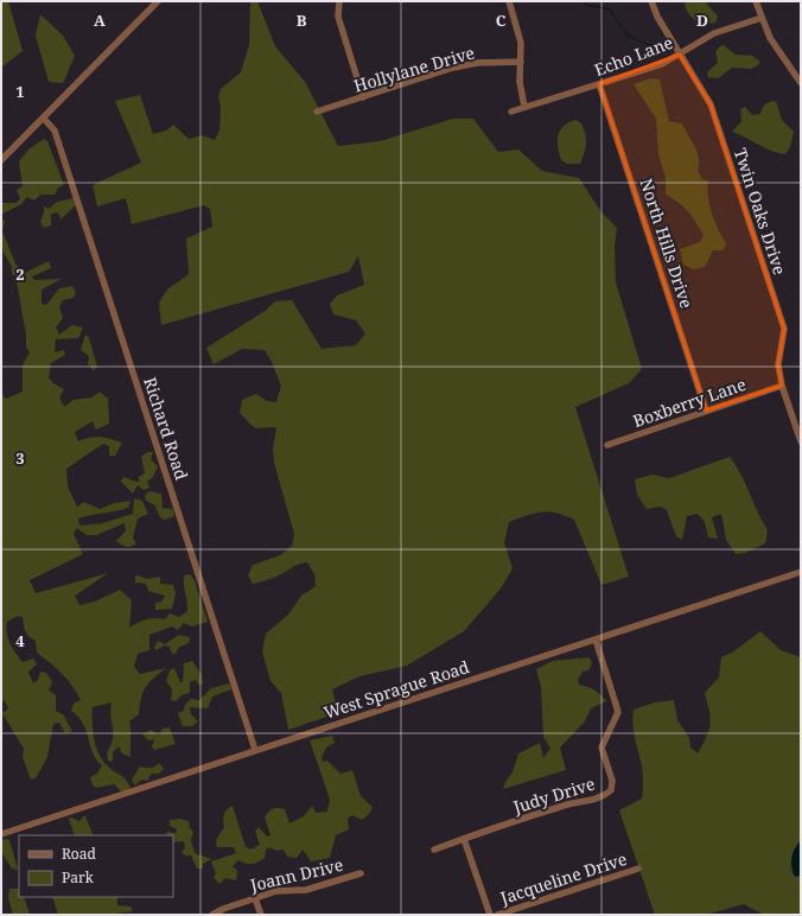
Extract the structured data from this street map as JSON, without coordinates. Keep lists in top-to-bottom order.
{
  "streets": {
    "street": [
      "Echo Lane",
      "Hollylane Drive",
      "Twin Oaks Drive",
      "North Hills Drive",
      "Boxberry Lane",
      "Richard Road",
      "West Sprague Road",
      "Judy Drive",
      "Joann Drive",
      "Jacqueline Drive"
    ]
  },
  "crossings": [
    ["Echo Lane", "Twin Oaks Drive"],
    ["Echo Lane", "North Hills Drive"],
    ["Twin Oaks Drive", "Boxberry Lane"],
    ["North Hills Drive", "Boxberry Lane"],
    ["Richard Road", "West Sprague Road"],
    ["West Sprague Road", "Judy Drive"]
  ],
  "legend": ["Road", "Park"],
  "grid": {
    "columns": [
      "A",
      "B",
      "C",
      "D"
    ],
    "rows": [
      "1",
      "2",
      "3",
      "4"
    ]
  }
}
